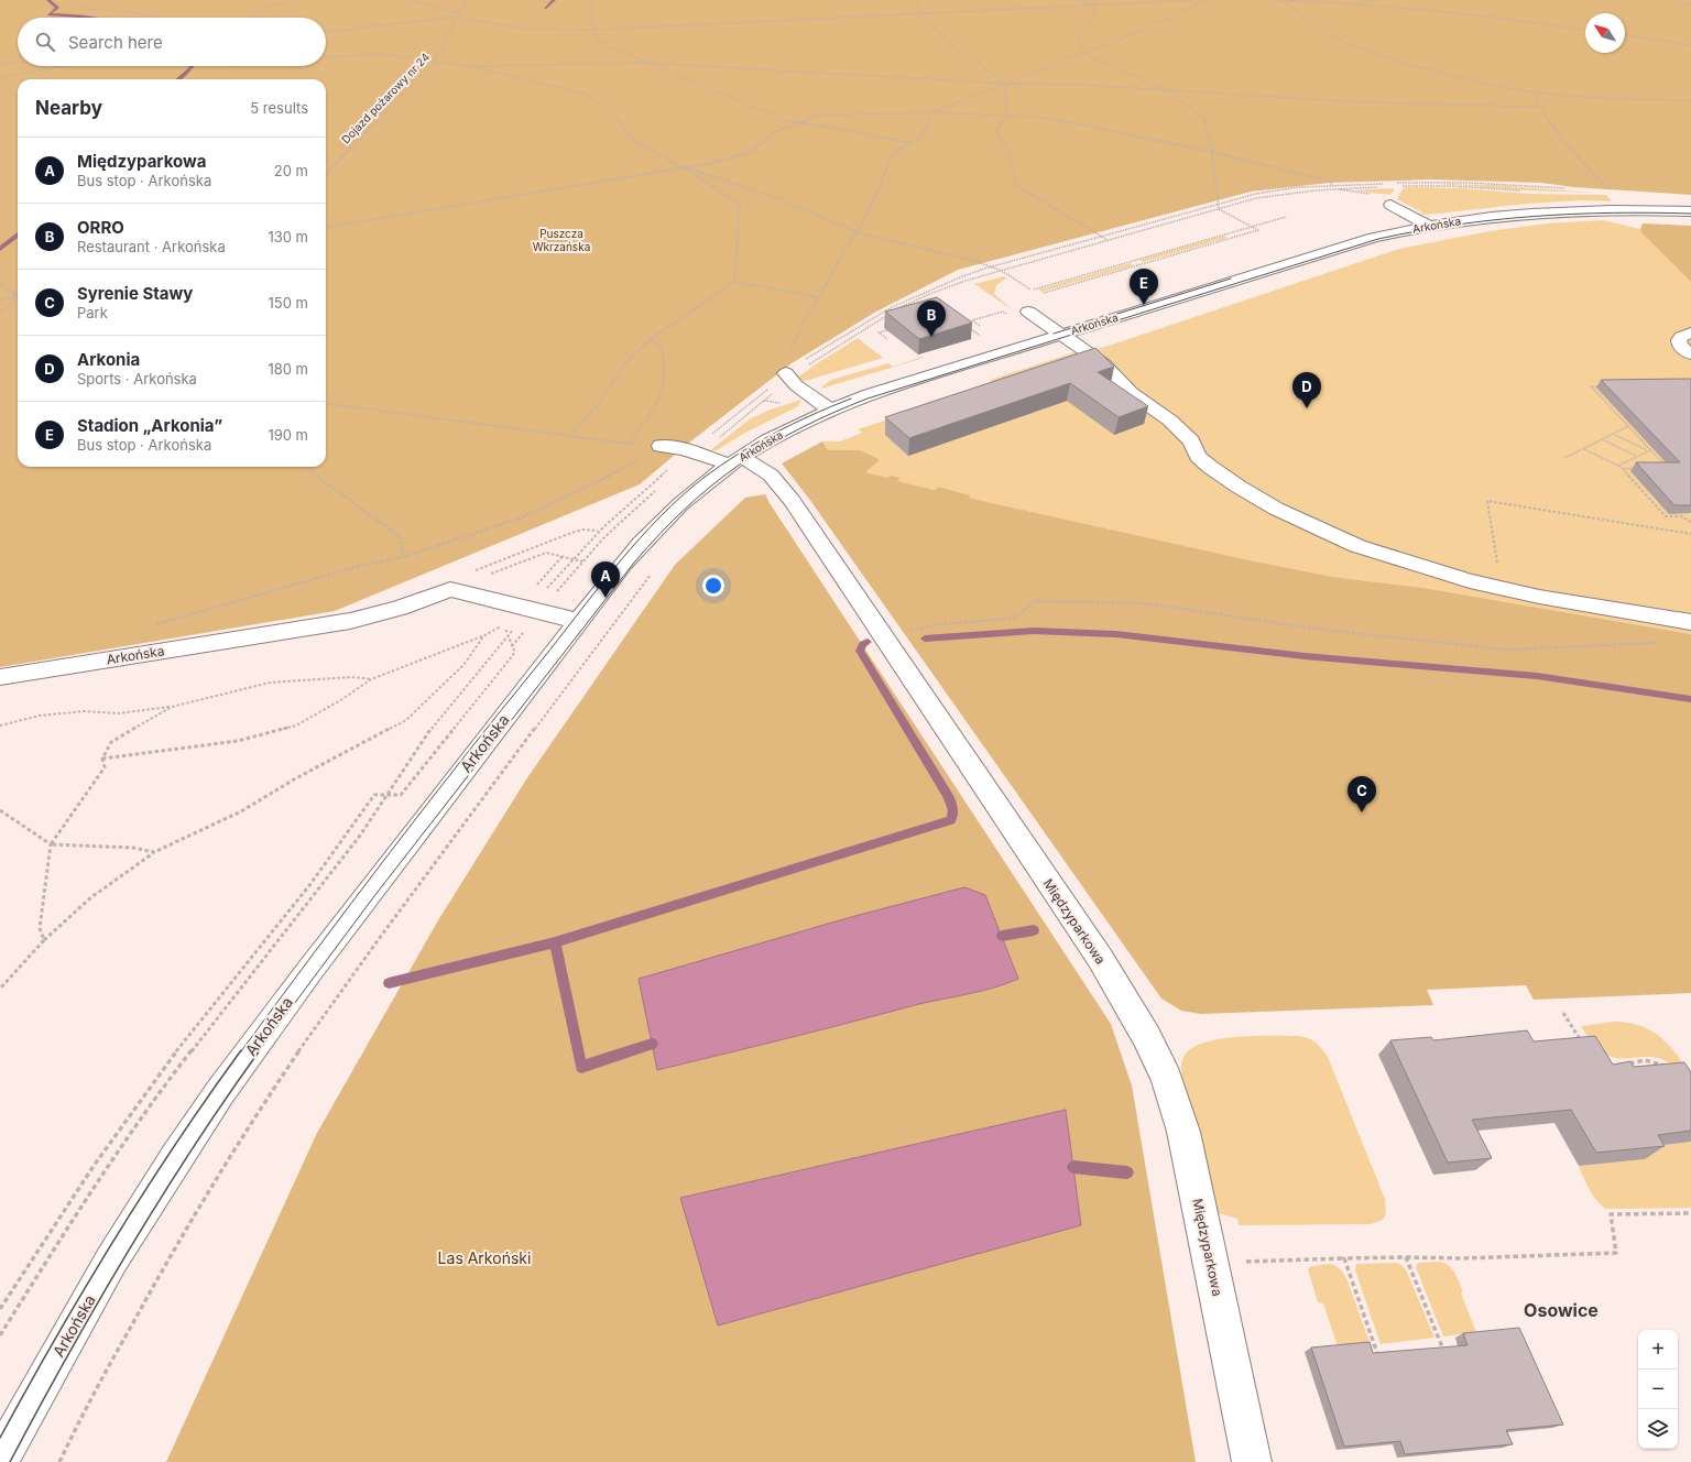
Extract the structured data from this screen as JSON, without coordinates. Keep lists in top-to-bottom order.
{
  "streets": {
    "street": ["Arkońska", "Międzyparkowa"],
    "path": ["Dojazd pożarowy nr 24"]
  },
  "crossings": [
    ["Arkońska", "Międzyparkowa"]
  ],
  "districts": ["Osowice"],
  "parks": ["Puszcza Wkrzańska", "Las Arkoński"],
  "north": "top left",
  "page": {
    "search": "Search here",
    "heading": ["Nearby", "5 results"],
    "list": [
      {
        "mark": "A",
        "name": "Międzyparkowa",
        "note": "Bus stop · Arkońska",
        "value": "20 m"
      },
      {
        "mark": "B",
        "name": "ORRO",
        "note": "Restaurant · Arkońska",
        "value": "130 m"
      },
      {
        "mark": "C",
        "name": "Syrenie Stawy",
        "note": "Park",
        "value": "150 m"
      },
      {
        "mark": "D",
        "name": "Arkonia",
        "note": "Sports · Arkońska",
        "value": "180 m"
      },
      {
        "mark": "E",
        "name": "Stadion „Arkonia”",
        "note": "Bus stop · Arkońska",
        "value": "190 m"
      }
    ],
    "pins": [
      "E",
      "B",
      "D",
      "A",
      "C"
    ],
    "map_buttons": ["+", "−"]
  }
}
